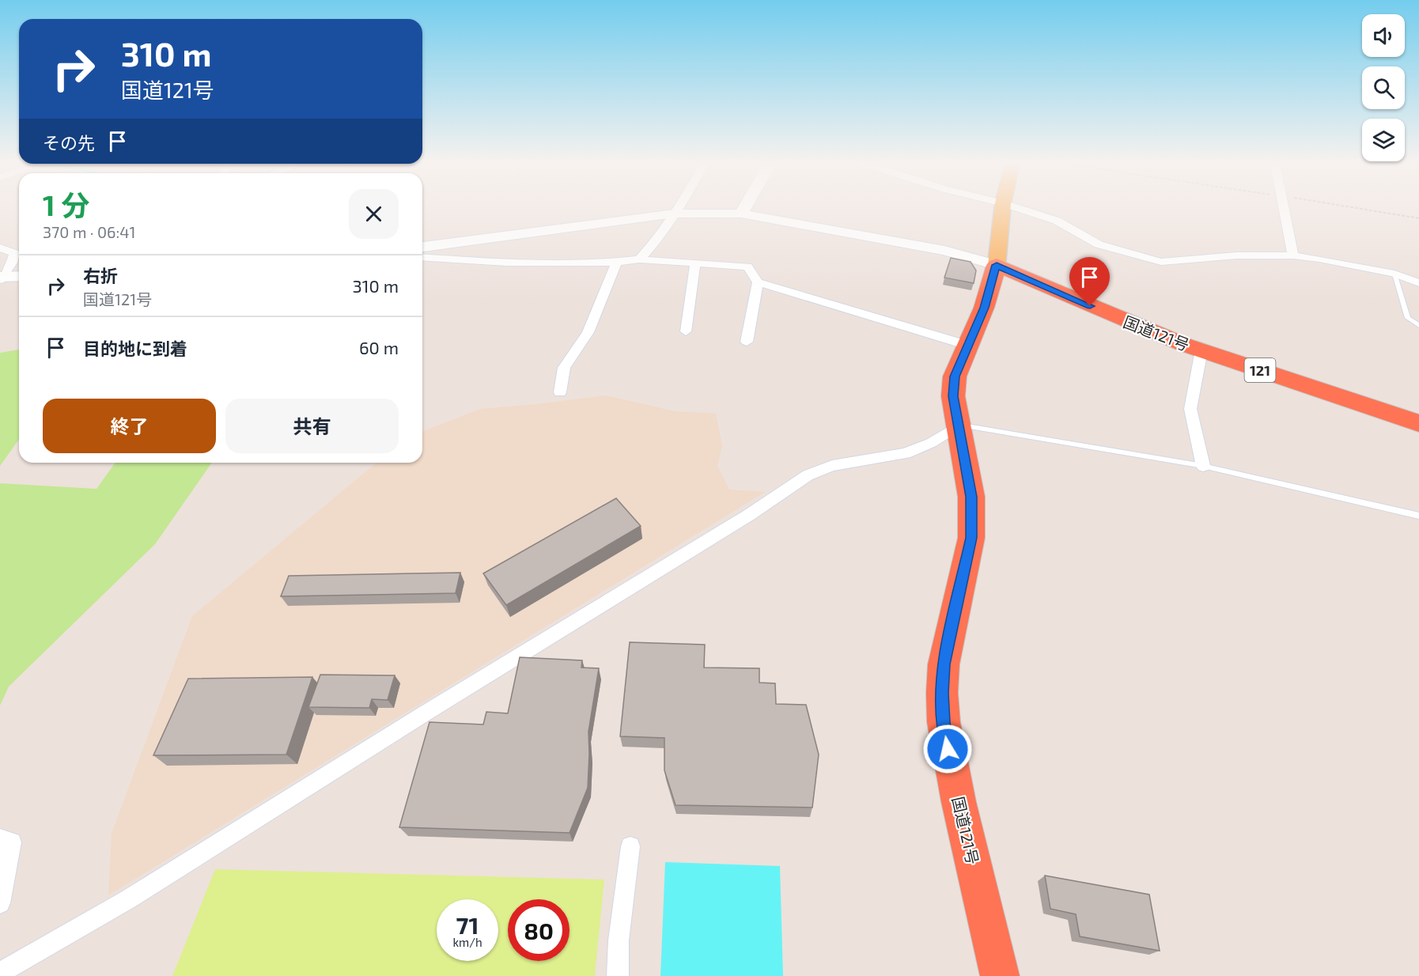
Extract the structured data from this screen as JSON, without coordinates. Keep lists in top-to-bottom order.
{
  "streets": {
    "highway": ["国道121号", "121"]
  },
  "page": {
    "turn": ["310 m", "国道121号"],
    "then": "その先",
    "heading": ["1 分", "370 m · 06:41"],
    "list": [
      {
        "name": "右折",
        "note": "国道121号",
        "value": "310 m"
      },
      {
        "name": "目的地に到着",
        "value": "60 m"
      }
    ],
    "buttons": ["終了", "共有"],
    "speed": "71 km/h",
    "limit": "80"
  }
}
